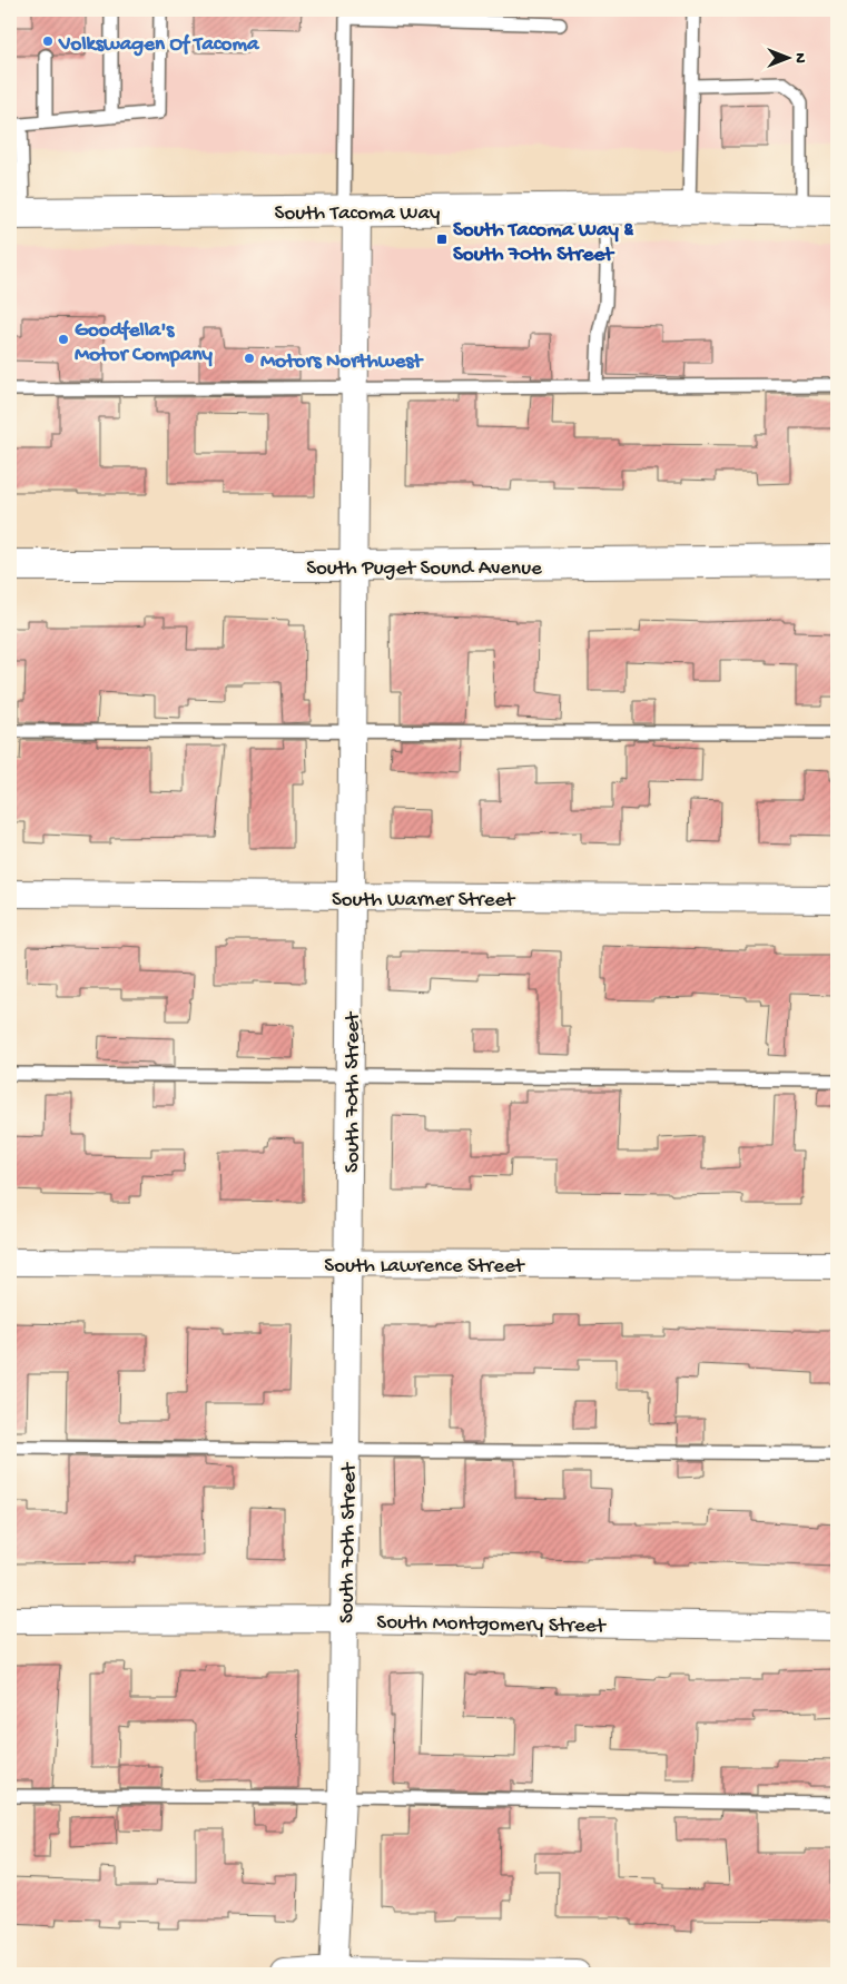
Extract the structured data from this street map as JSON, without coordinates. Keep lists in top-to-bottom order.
{
  "streets": {
    "street": [
      "South Tacoma Way",
      "South Puget Sound Avenue",
      "South Warner Street",
      "South 70th Street",
      "South Lawrence Street",
      "South Montgomery Street"
    ]
  },
  "crossings": [
    ["South Tacoma Way", "South 70th Street"],
    ["South Puget Sound Avenue", "South 70th Street"],
    ["South Warner Street", "South 70th Street"],
    ["South 70th Street", "South Lawrence Street"],
    ["South 70th Street", "South Montgomery Street"]
  ],
  "places": {
    "other": ["Volkswagen Of Tacoma", "Goodfella's Motor Company", "Motors Northwest"],
    "transit": ["South Tacoma Way & South 70th Street"]
  },
  "north": "right"
}
